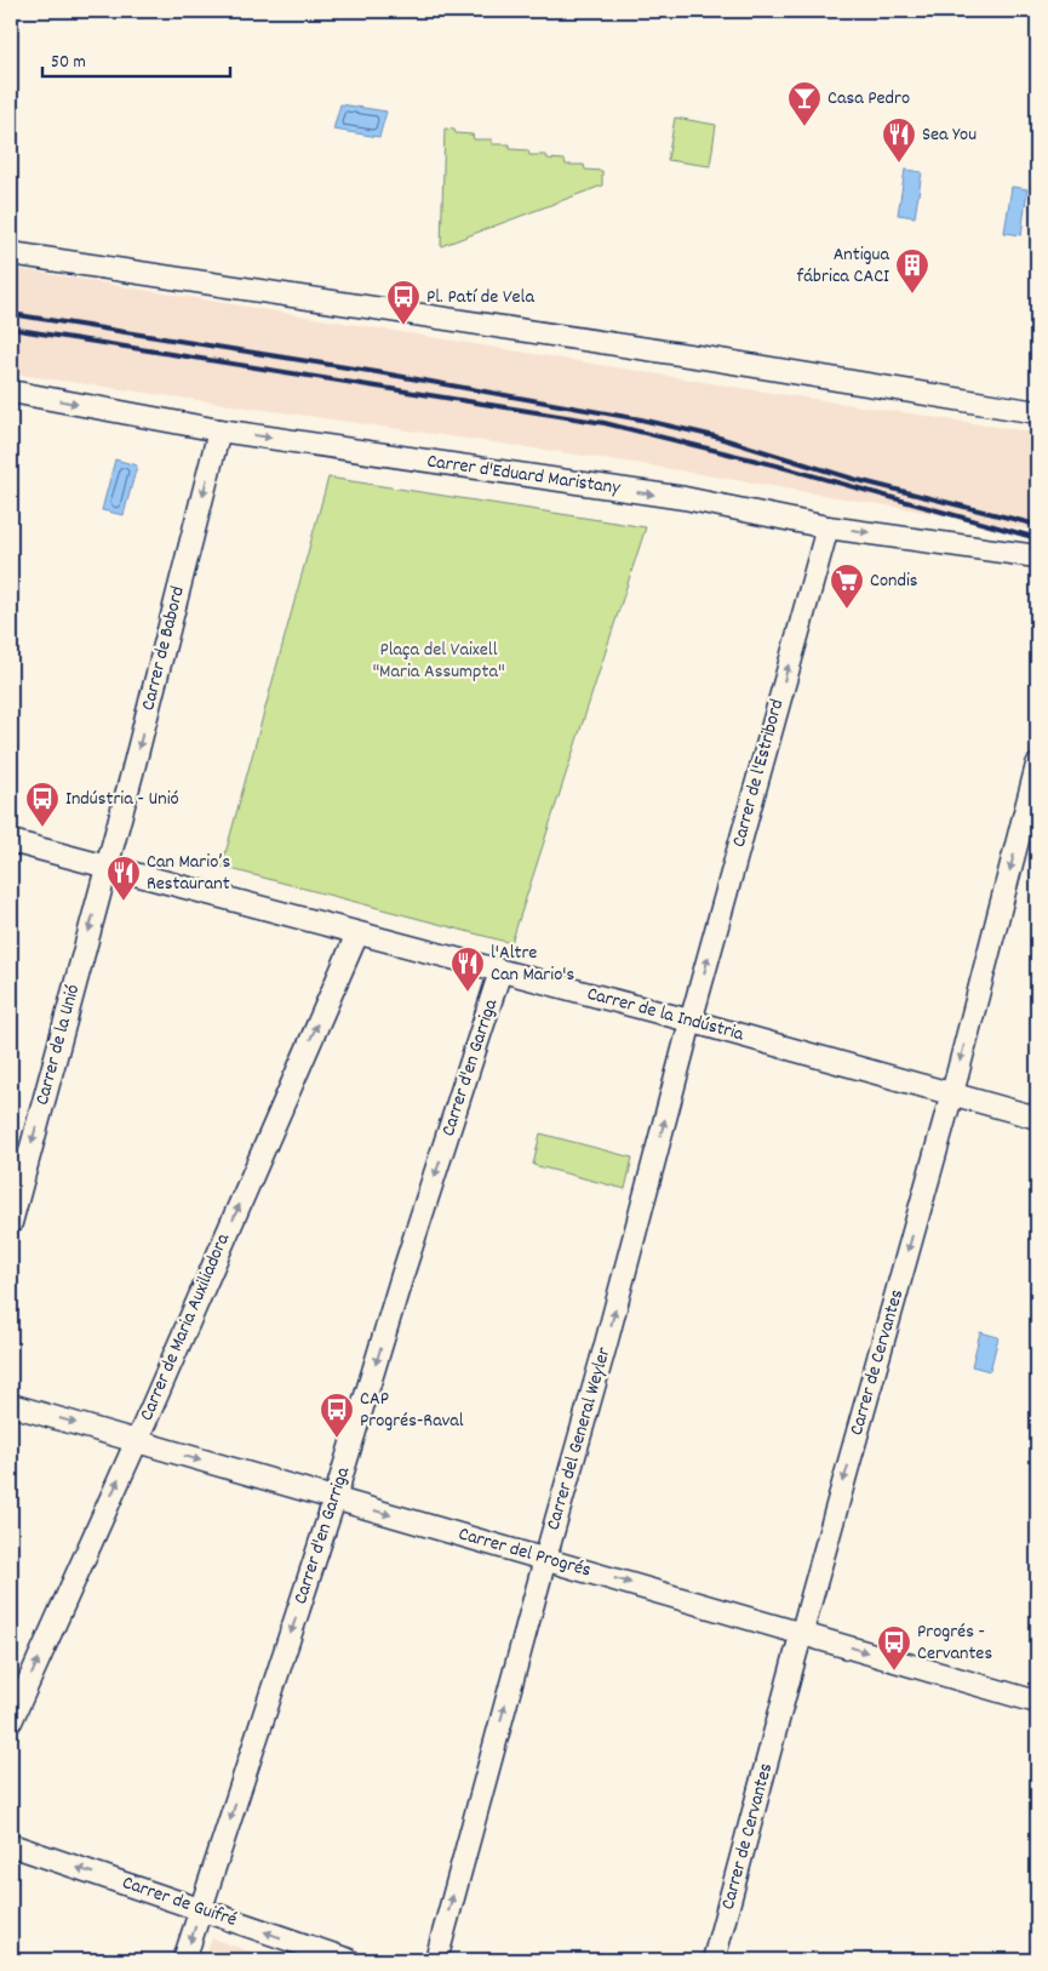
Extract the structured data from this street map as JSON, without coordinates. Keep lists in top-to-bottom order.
{
  "streets": {
    "street": [
      "Carrer d'Eduard Maristany",
      "Carrer de Babord",
      "Carrer de l'Estribord",
      "Carrer de la Indústria",
      "Carrer de la Unió",
      "Carrer d'en Garriga",
      "Carrer de Maria Auxiliadora",
      "Carrer de Cervantes",
      "Carrer del General Weyler",
      "Carrer del Progrés",
      "Carrer de Guifré"
    ]
  },
  "crossings": [
    ["Carrer d'Eduard Maristany", "Carrer de Babord"],
    ["Carrer d'Eduard Maristany", "Carrer de l'Estribord"],
    ["Carrer de Babord", "Carrer de la Indústria"],
    ["Carrer de Babord", "Carrer de la Unió"],
    ["Carrer de l'Estribord", "Carrer de la Indústria"],
    ["Carrer de l'Estribord", "Carrer del General Weyler"],
    ["Carrer de la Indústria", "Carrer de la Unió"],
    ["Carrer de la Indústria", "Carrer d'en Garriga"],
    ["Carrer de la Indústria", "Carrer de Maria Auxiliadora"],
    ["Carrer de la Indústria", "Carrer de Cervantes"],
    ["Carrer de la Indústria", "Carrer del General Weyler"],
    ["Carrer d'en Garriga", "Carrer del Progrés"],
    ["Carrer d'en Garriga", "Carrer de Guifré"],
    ["Carrer de Maria Auxiliadora", "Carrer del Progrés"],
    ["Carrer de Cervantes", "Carrer del Progrés"],
    ["Carrer del General Weyler", "Carrer del Progrés"]
  ],
  "one_way": [
    "Carrer de Babord",
    "Carrer de l'Estribord",
    "Carrer de la Unió",
    "Carrer d'en Garriga",
    "Carrer de Maria Auxiliadora",
    "Carrer de Cervantes",
    "Carrer del General Weyler",
    "Carrer del Progrés",
    "Carrer de Guifré"
  ],
  "parks": ["Plaça del Vaixell \"Maria Assumpta\""],
  "places": {
    "bar": ["Casa Pedro"],
    "restaurant": ["Sea You", "Can Mario’s Restaurant", "l'Altre Can Mario's"],
    "building": ["Antigua fábrica CACI"],
    "bus stop": [
      "Pl. Patí de Vela",
      "Indústria - Unió",
      "CAP Progrés-Raval",
      "Progrés - Cervantes"
    ],
    "supermarket": ["Condis"]
  },
  "scale_bar": "50 m"
}
